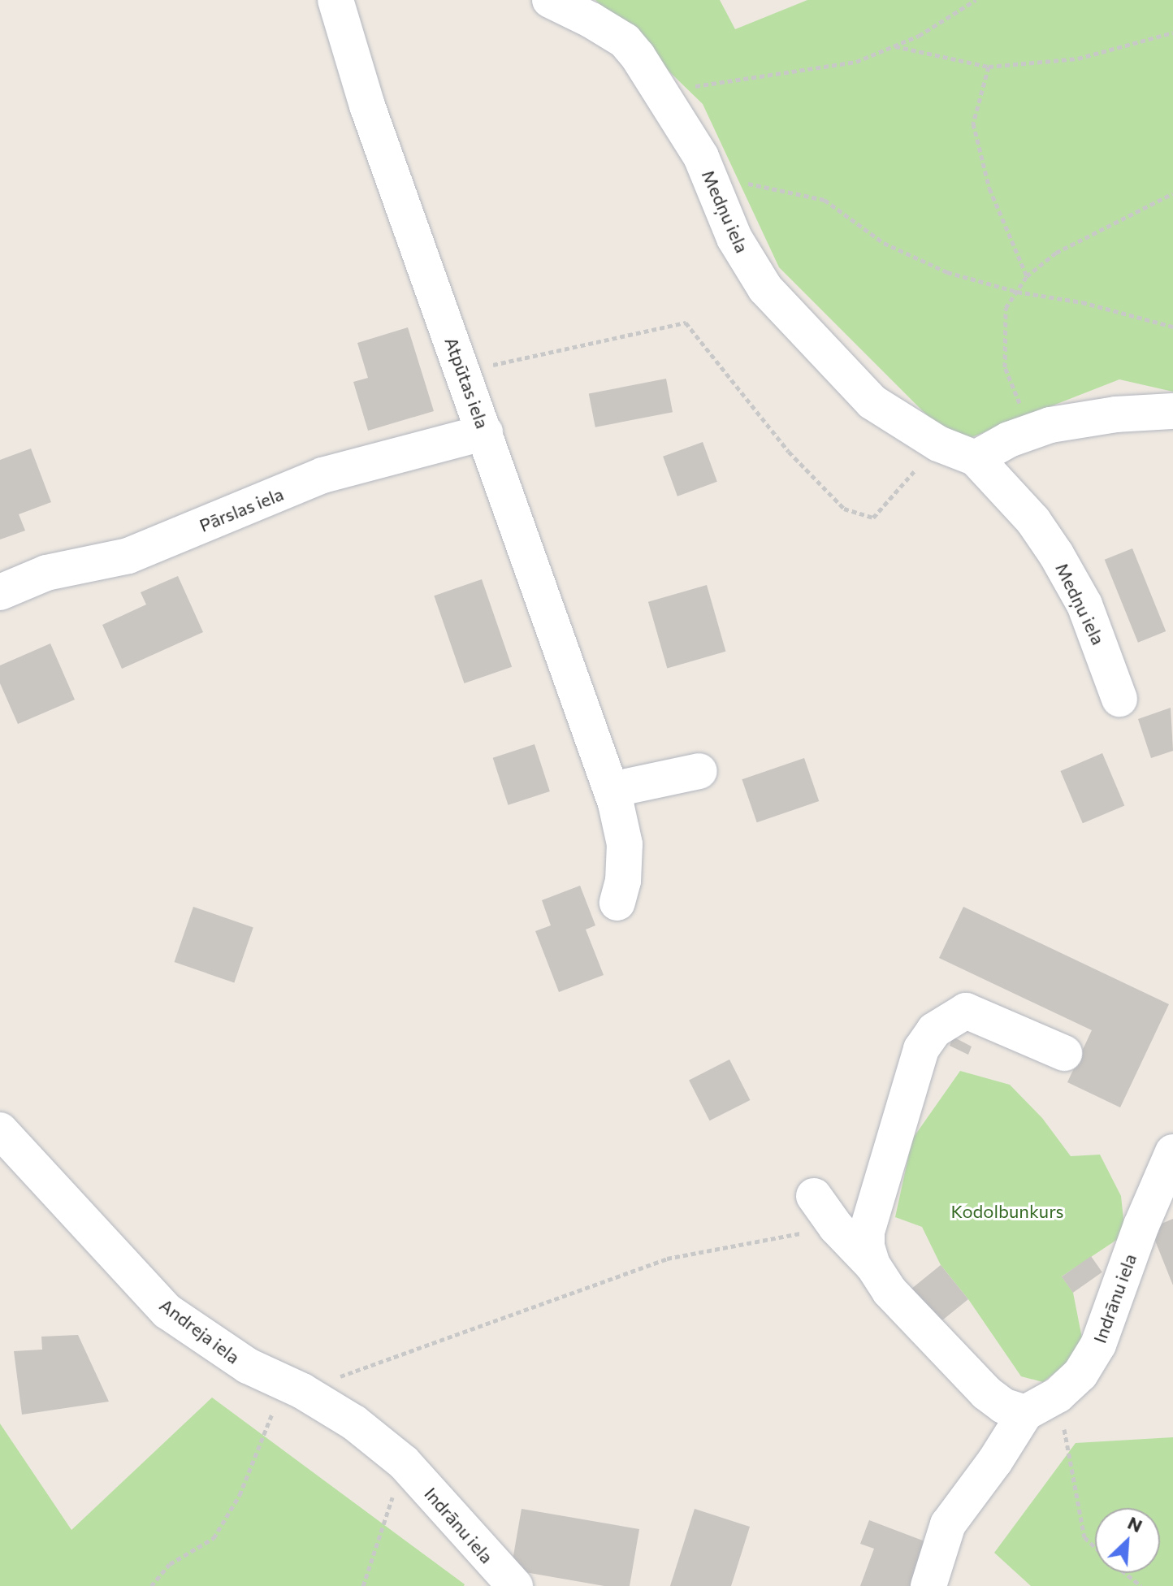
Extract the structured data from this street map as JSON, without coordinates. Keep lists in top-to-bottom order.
{
  "streets": {
    "street": [
      "Medņu iela",
      "Atpūtas iela",
      "Pārslas iela",
      "Indrānu iela",
      "Andreja iela"
    ]
  },
  "crossings": [
    ["Atpūtas iela", "Pārslas iela"],
    ["Indrānu iela", "Andreja iela"]
  ],
  "parks": ["Kodolbunkurs"],
  "north": "top right"
}
